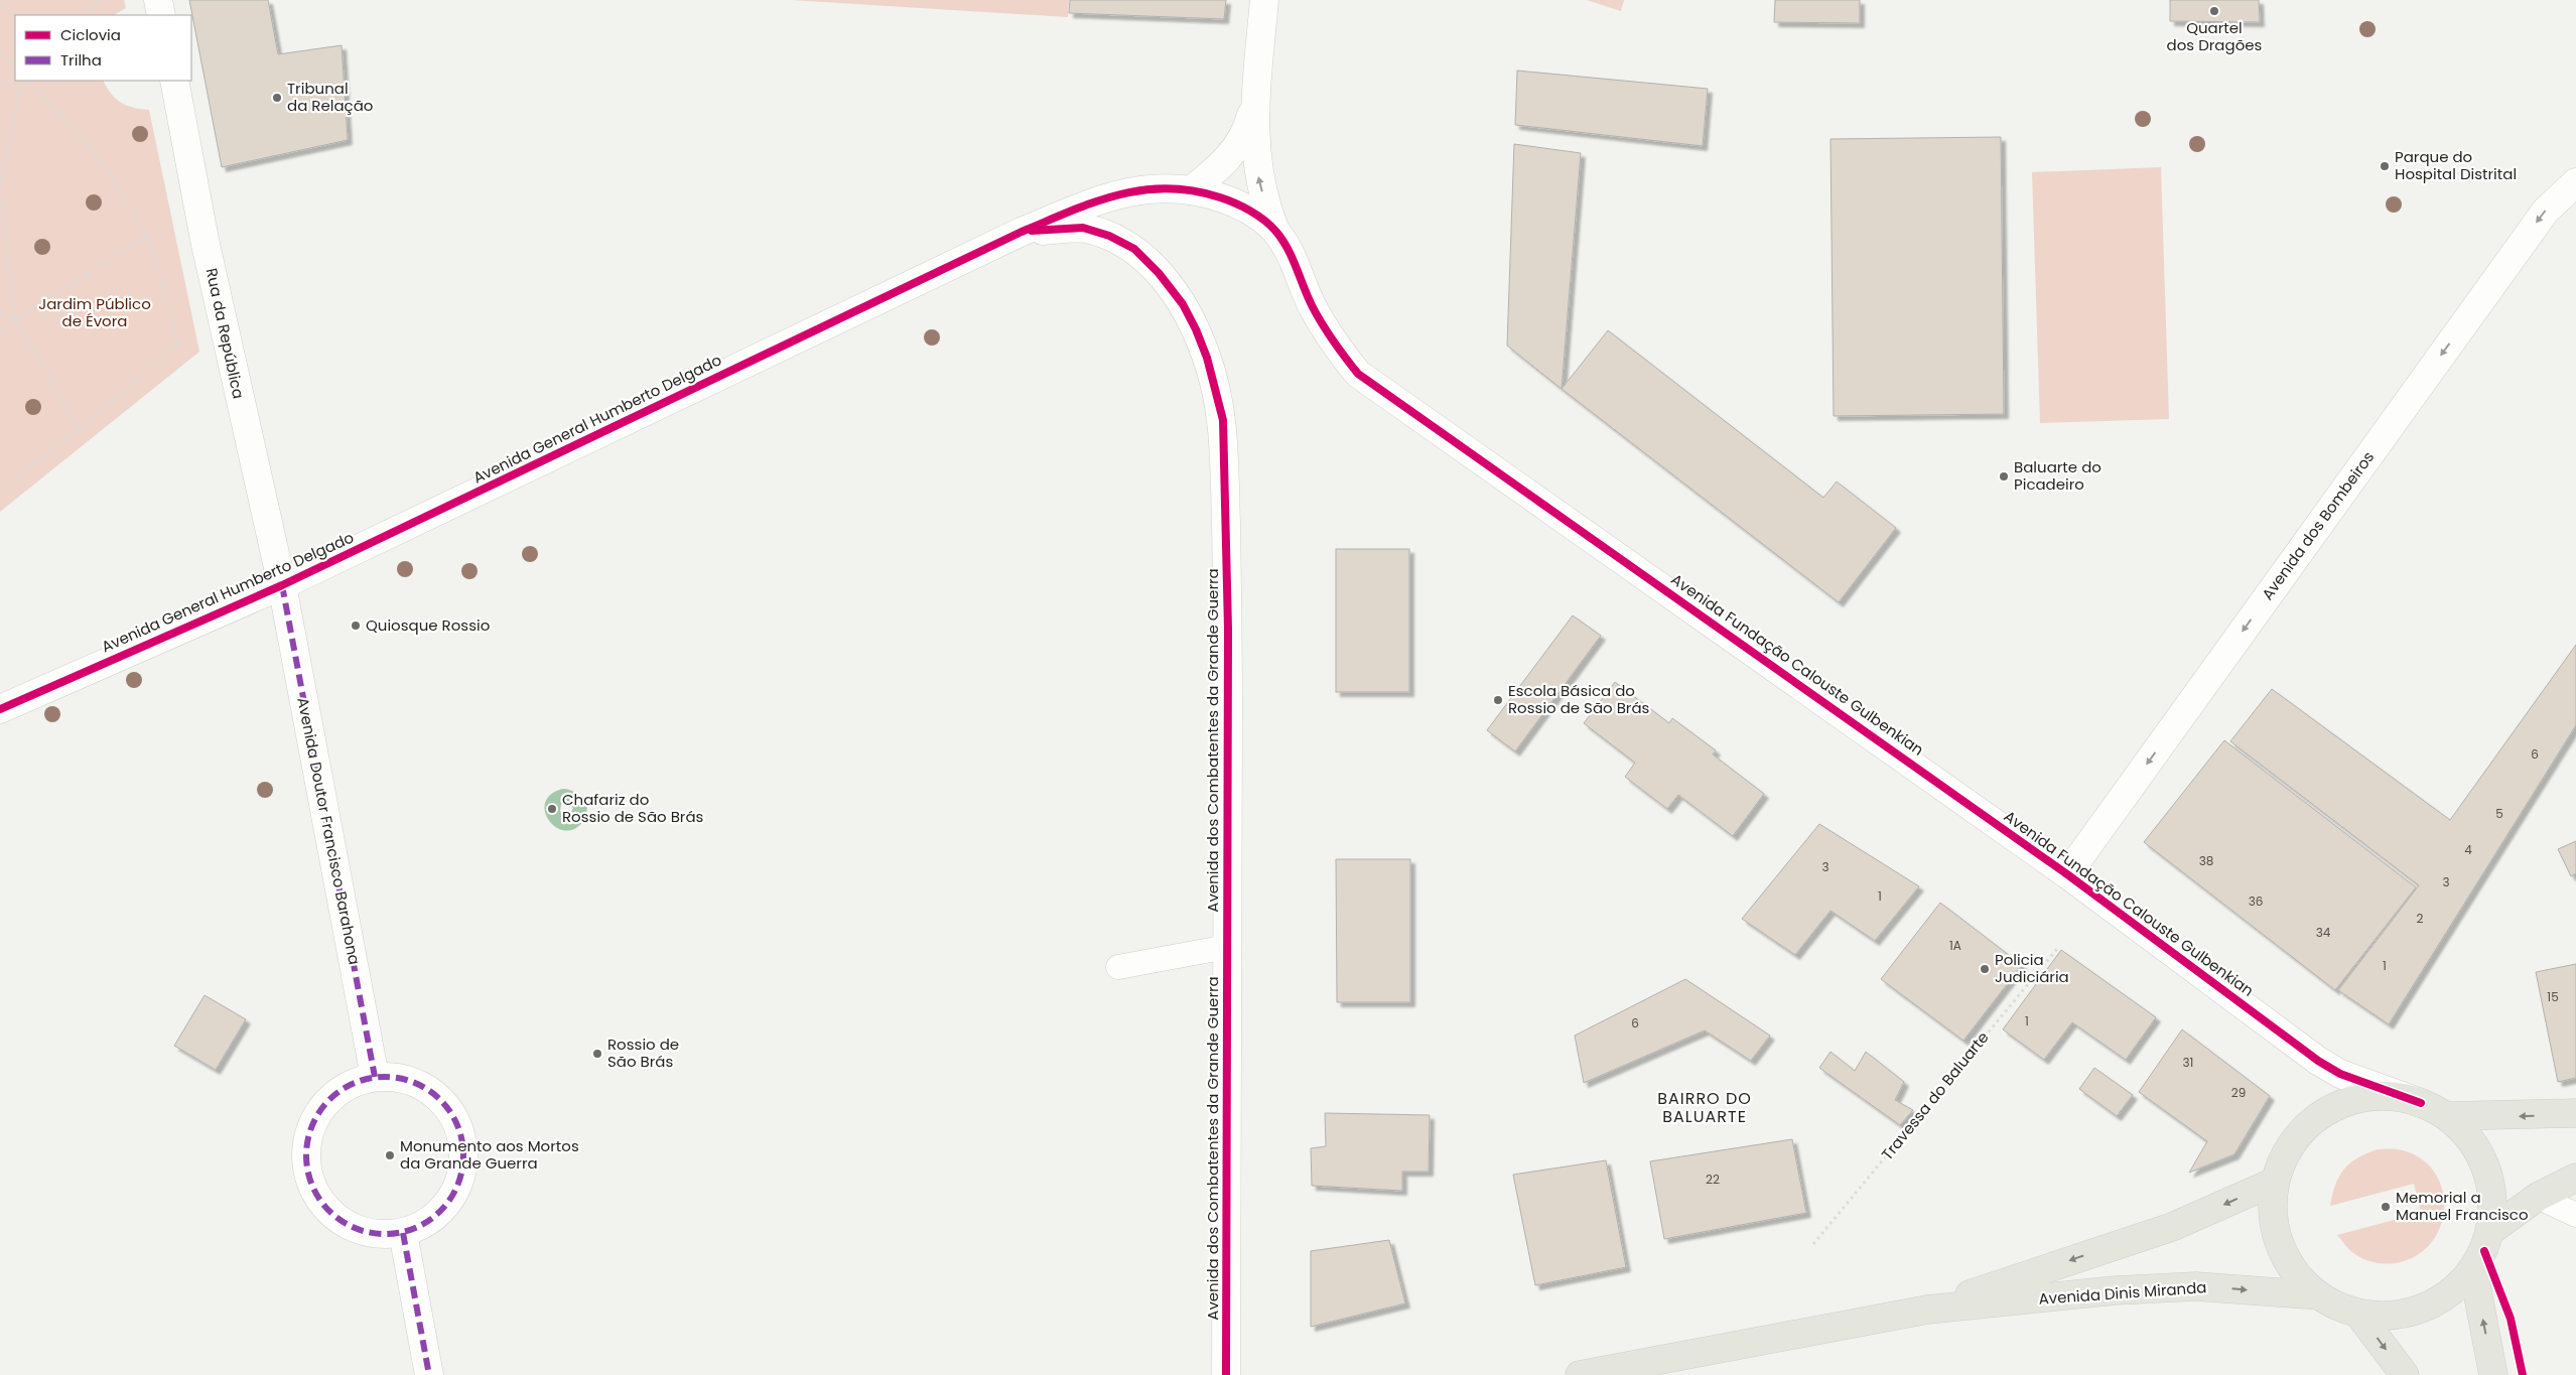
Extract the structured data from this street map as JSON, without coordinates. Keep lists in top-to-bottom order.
{
  "streets": {
    "main road": ["Avenida Dinis Miranda"],
    "street": [
      "Rua da República",
      "Avenida General Humberto Delgado",
      "Avenida dos Bombeiros",
      "Avenida Fundação Calouste Gulbenkian",
      "Avenida dos Combatentes da Grande Guerra",
      "Avenida Doutor Francisco Barahona"
    ],
    "path": ["Travessa do Baluarte"]
  },
  "crossings": [
    ["Rua da República", "Avenida General Humberto Delgado"],
    ["Rua da República", "Avenida Doutor Francisco Barahona"],
    ["Avenida General Humberto Delgado", "Avenida Fundação Calouste Gulbenkian"],
    ["Avenida General Humberto Delgado", "Avenida dos Combatentes da Grande Guerra"],
    ["Avenida General Humberto Delgado", "Avenida Doutor Francisco Barahona"],
    ["Avenida dos Bombeiros", "Avenida Fundação Calouste Gulbenkian"]
  ],
  "one_way": ["Avenida dos Bombeiros"],
  "districts": ["BAIRRO DO BALUARTE"],
  "parks": ["Jardim Público de Évora"],
  "places": [
    "Quartel dos Dragões",
    "Tribunal da Relação",
    "Parque do Hospital Distrital",
    "Baluarte do Picadeiro",
    "Quiosque Rossio",
    "Escola Básica do Rossio de São Brás",
    "Chafariz do Rossio de São Brás",
    "Policia Judiciária",
    "Rossio de São Brás",
    "Monumento aos Mortos da Grande Guerra",
    "Memorial a Manuel Francisco"
  ],
  "house_numbers": [
    "6",
    "5",
    "4",
    "38",
    "3",
    "3",
    "1",
    "36",
    "2",
    "34",
    "1A",
    "1",
    "15",
    "1",
    "6",
    "31",
    "29",
    "22"
  ],
  "legend": ["Ciclovia", "Trilha"]
}
